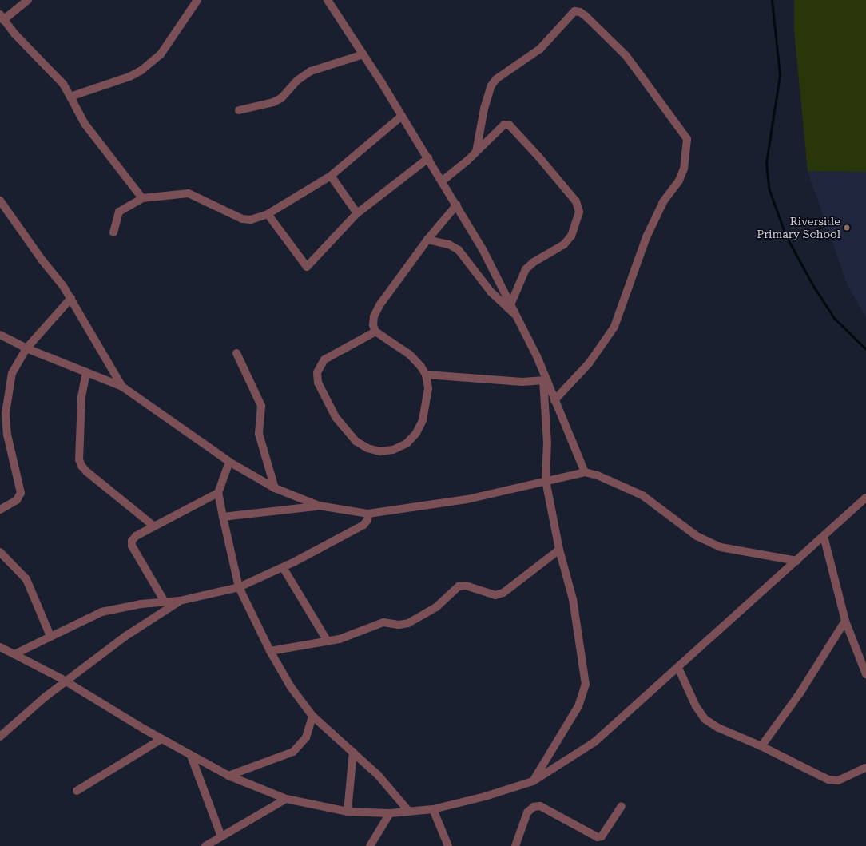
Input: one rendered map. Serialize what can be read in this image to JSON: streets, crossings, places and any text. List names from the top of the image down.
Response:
{
  "places": ["Riverside Primary School"]
}
